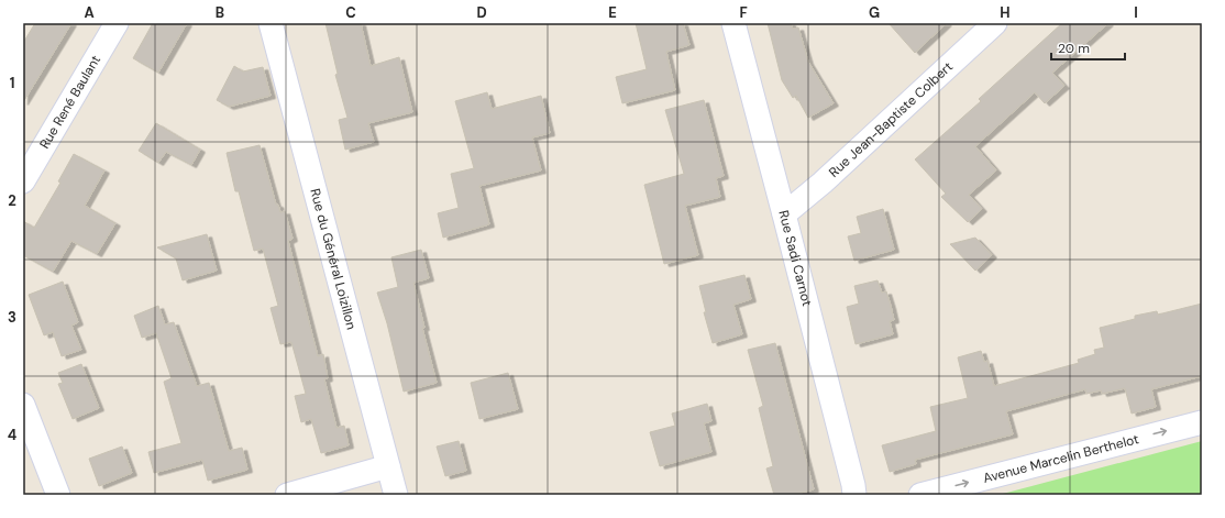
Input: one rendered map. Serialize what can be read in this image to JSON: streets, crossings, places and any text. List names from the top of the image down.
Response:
{
  "streets": {
    "street": [
      "Rue René Baulant",
      "Rue Jean-Baptiste Colbert",
      "Rue Sadi Carnot",
      "Rue du Général Loizillon",
      "Avenue Marcelin Berthelot"
    ]
  },
  "crossings": [
    ["Rue Jean-Baptiste Colbert", "Rue Sadi Carnot"]
  ],
  "one_way": ["Avenue Marcelin Berthelot"],
  "scale_bar": "20 m",
  "grid": {
    "columns": [
      "A",
      "B",
      "C",
      "D",
      "E",
      "F",
      "G",
      "H",
      "I"
    ],
    "rows": [
      "1",
      "2",
      "3",
      "4"
    ]
  }
}
